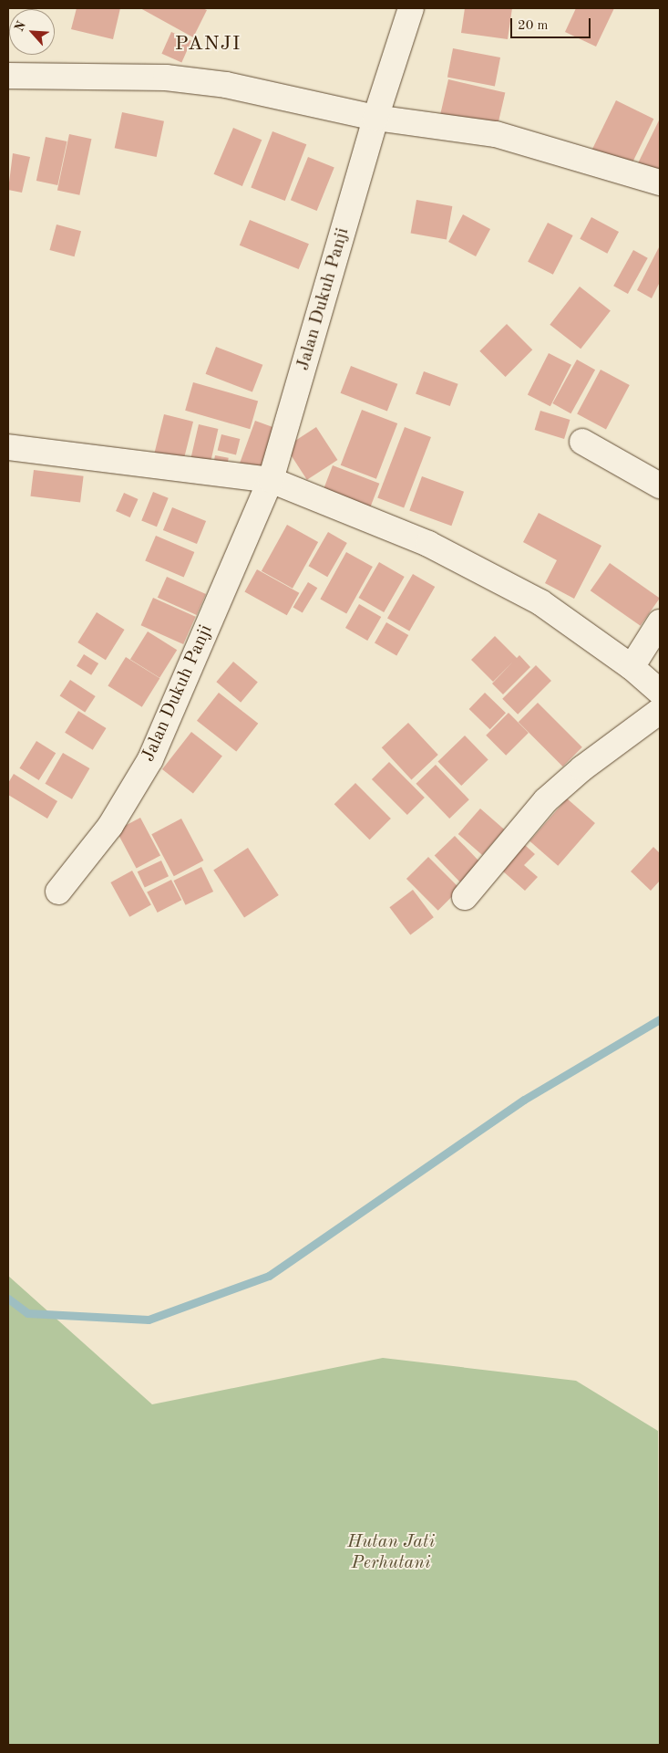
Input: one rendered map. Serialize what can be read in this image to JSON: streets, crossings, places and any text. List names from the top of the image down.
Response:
{
  "streets": {
    "street": ["Jalan Dukuh Panji"]
  },
  "districts": ["PANJI"],
  "parks": ["Hutan Jati Perhutani"],
  "scale_bar": "20 m",
  "north": "top left"
}
